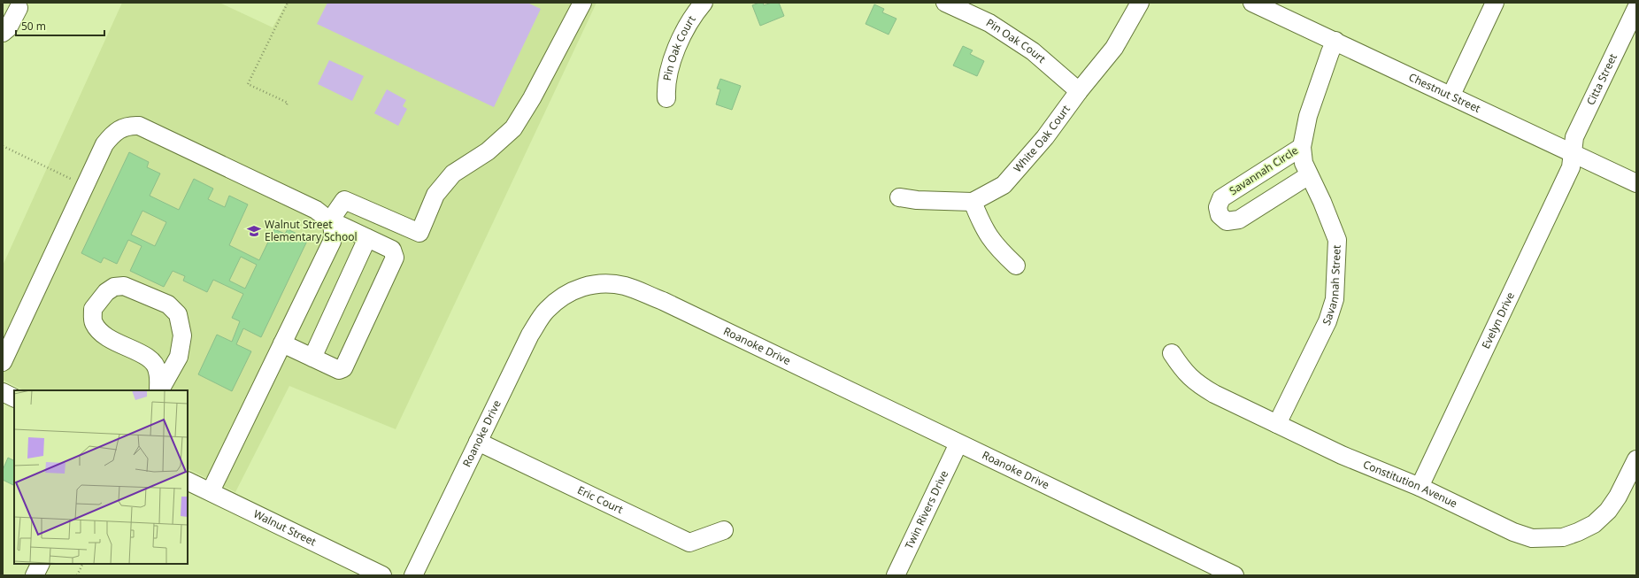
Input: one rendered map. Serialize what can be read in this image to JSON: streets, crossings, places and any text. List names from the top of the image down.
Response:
{
  "streets": {
    "street": [
      "Pin Oak Court",
      "Citta Street",
      "Chestnut Street",
      "White Oak Court",
      "Savannah Circle",
      "Savannah Street",
      "Evelyn Drive",
      "Roanoke Drive",
      "Constitution Avenue",
      "Eric Court",
      "Twin Rivers Drive",
      "Walnut Street"
    ]
  },
  "crossings": [
    ["Pin Oak Court", "White Oak Court"],
    ["Citta Street", "Chestnut Street"],
    ["Citta Street", "Evelyn Drive"],
    ["Chestnut Street", "Savannah Street"],
    ["Chestnut Street", "Evelyn Drive"],
    ["Savannah Circle", "Savannah Street"],
    ["Savannah Street", "Constitution Avenue"],
    ["Evelyn Drive", "Constitution Avenue"],
    ["Roanoke Drive", "Eric Court"],
    ["Roanoke Drive", "Twin Rivers Drive"]
  ],
  "places": {
    "school or university": ["Walnut Street Elementary School"]
  },
  "scale_bar": "50 m"
}
